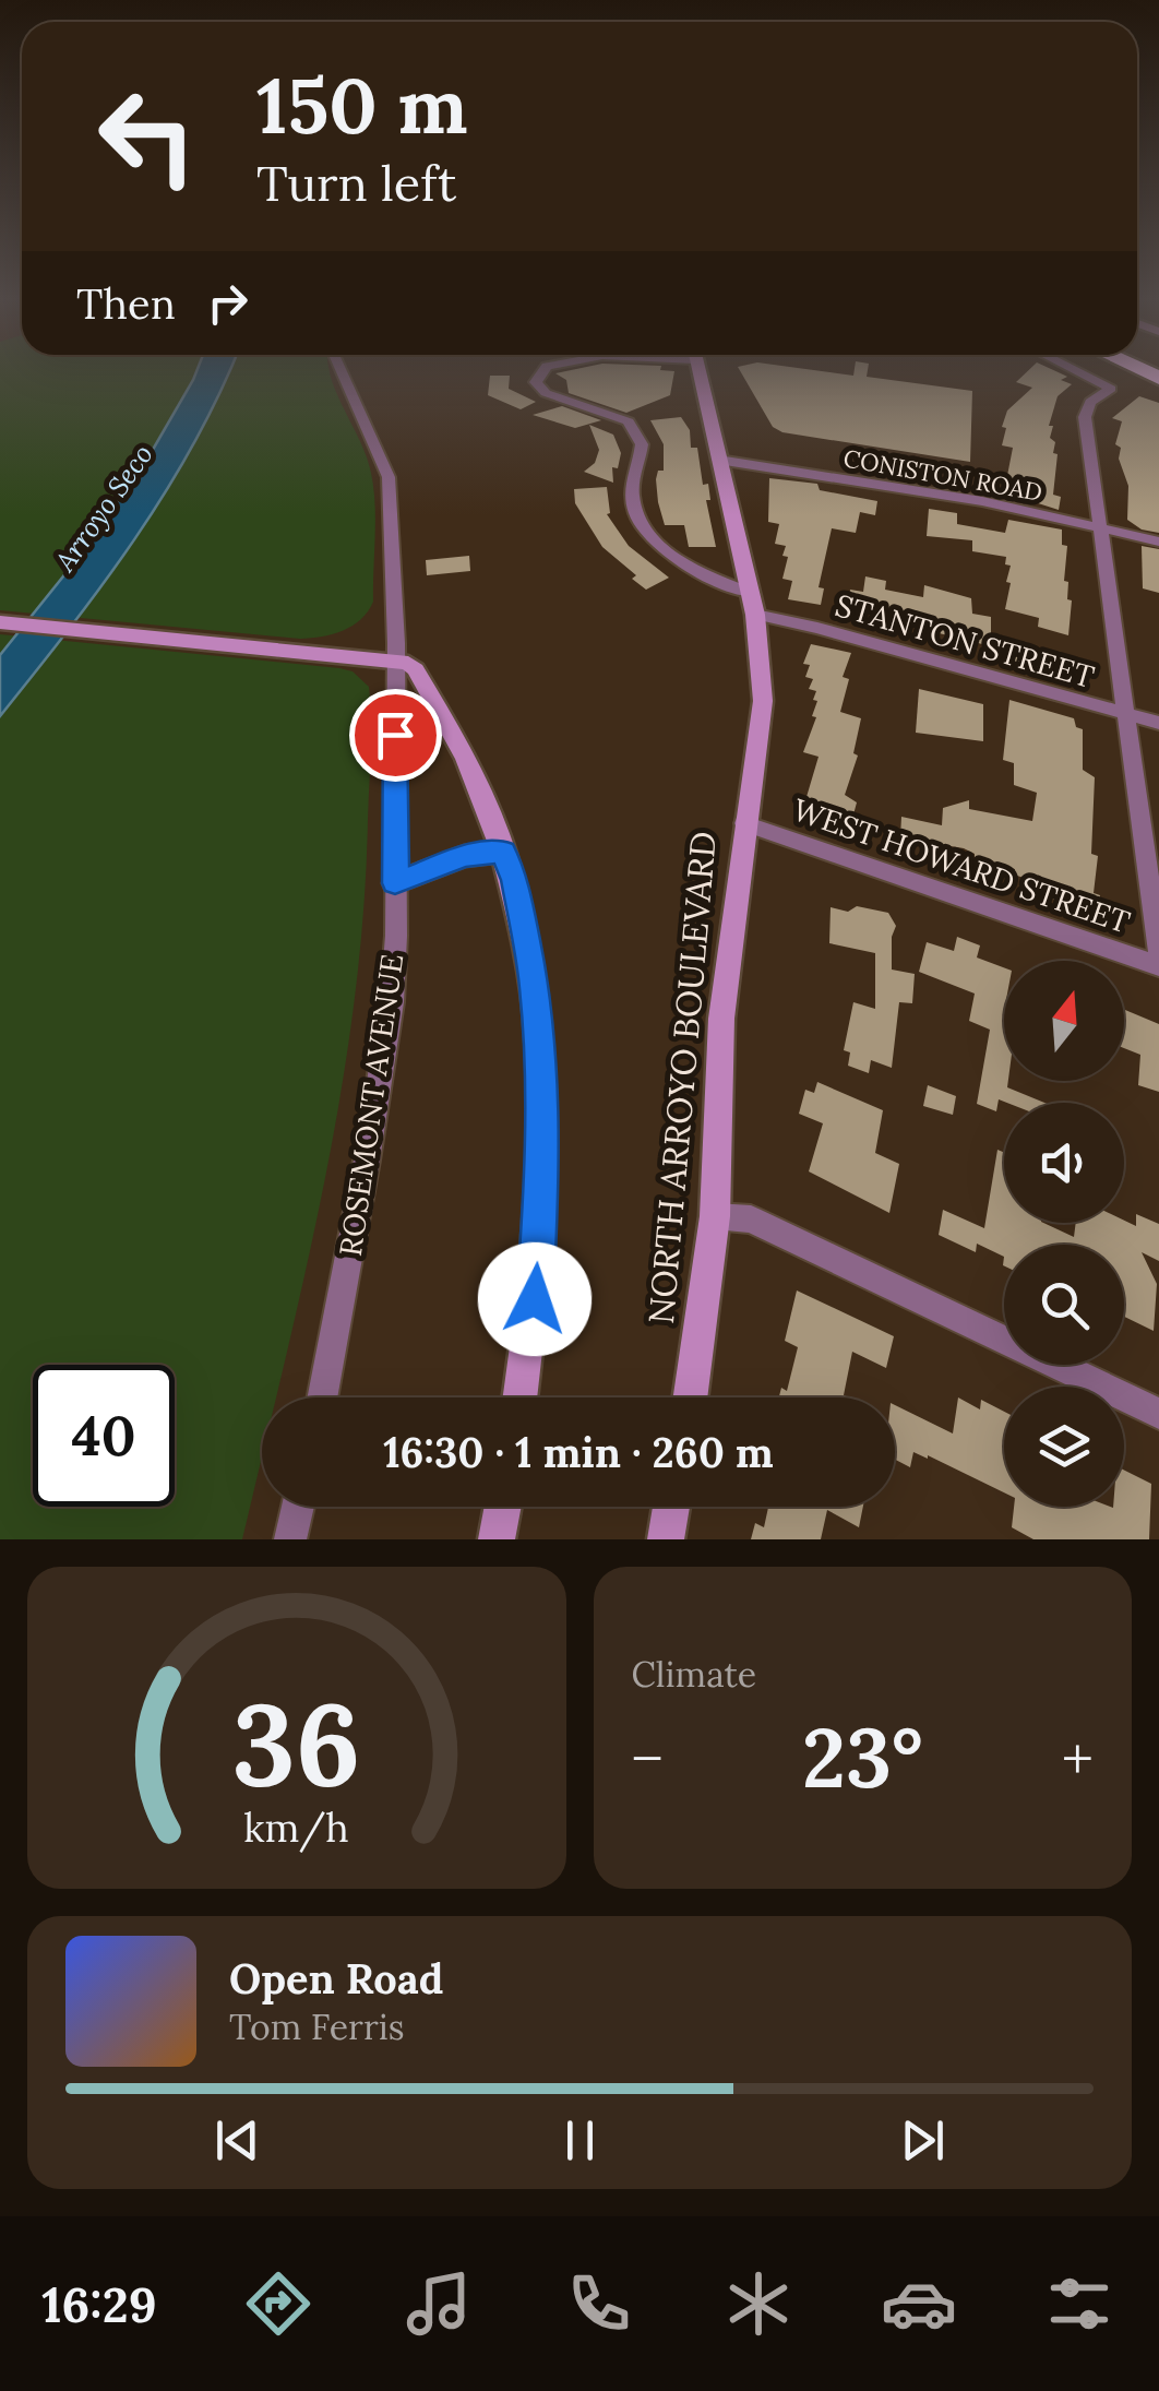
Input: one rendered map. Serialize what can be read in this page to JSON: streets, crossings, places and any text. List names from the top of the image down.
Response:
{
  "streets": {
    "street": [
      "CONISTON ROAD",
      "STANTON STREET",
      "WEST HOWARD STREET",
      "NORTH ARROYO BOULEVARD",
      "ROSEMONT AVENUE"
    ]
  },
  "crossings": [
    ["CONISTON ROAD", "NORTH ARROYO BOULEVARD"],
    ["STANTON STREET", "NORTH ARROYO BOULEVARD"],
    ["WEST HOWARD STREET", "NORTH ARROYO BOULEVARD"]
  ],
  "water": ["Arroyo Seco"],
  "north": "top",
  "page": {
    "turn": ["150 m", "Turn left"],
    "then": "Then",
    "limit": "40",
    "trip": "16:30 · 1 min · 260 m",
    "tile": "Climate",
    "heat": ["−", "23°", "+"],
    "song": ["Open Road", "Tom Ferris"],
    "tabs": "16:29",
    "gauge": ["36", "km/h"]
  }
}
